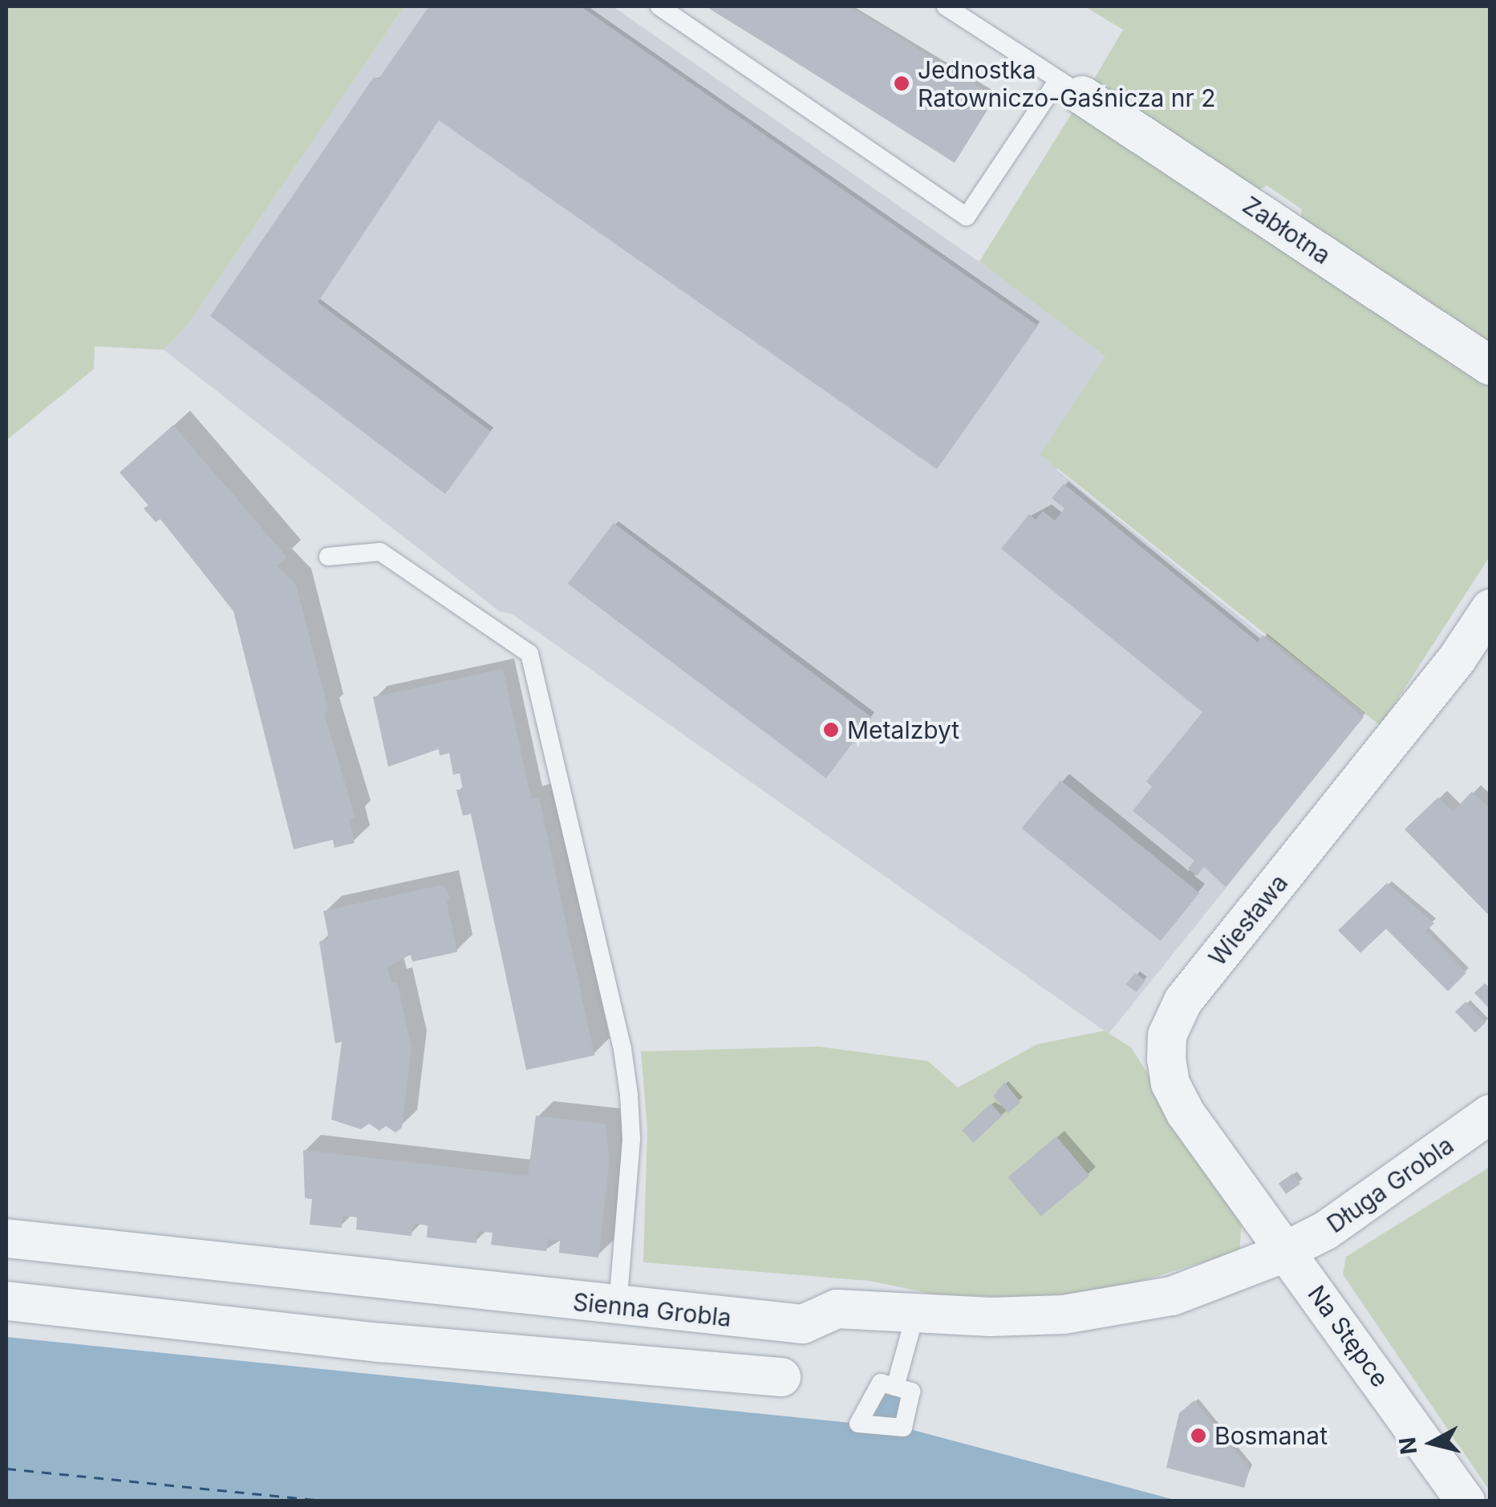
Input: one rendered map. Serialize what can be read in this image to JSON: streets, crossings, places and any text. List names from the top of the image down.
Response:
{
  "streets": {
    "street": [
      "Zabłotna",
      "Wiesława",
      "Długa Grobla",
      "Sienna Grobla",
      "Na Stępce"
    ]
  },
  "crossings": [
    ["Wiesława", "Długa Grobla"],
    ["Wiesława", "Sienna Grobla"],
    ["Wiesława", "Na Stępce"],
    ["Długa Grobla", "Sienna Grobla"],
    ["Długa Grobla", "Na Stępce"],
    ["Sienna Grobla", "Na Stępce"]
  ],
  "places": ["Jednostka Ratowniczo-Gaśnicza nr 2", "Metalzbyt", "Bosmanat"],
  "north": "left"
}
